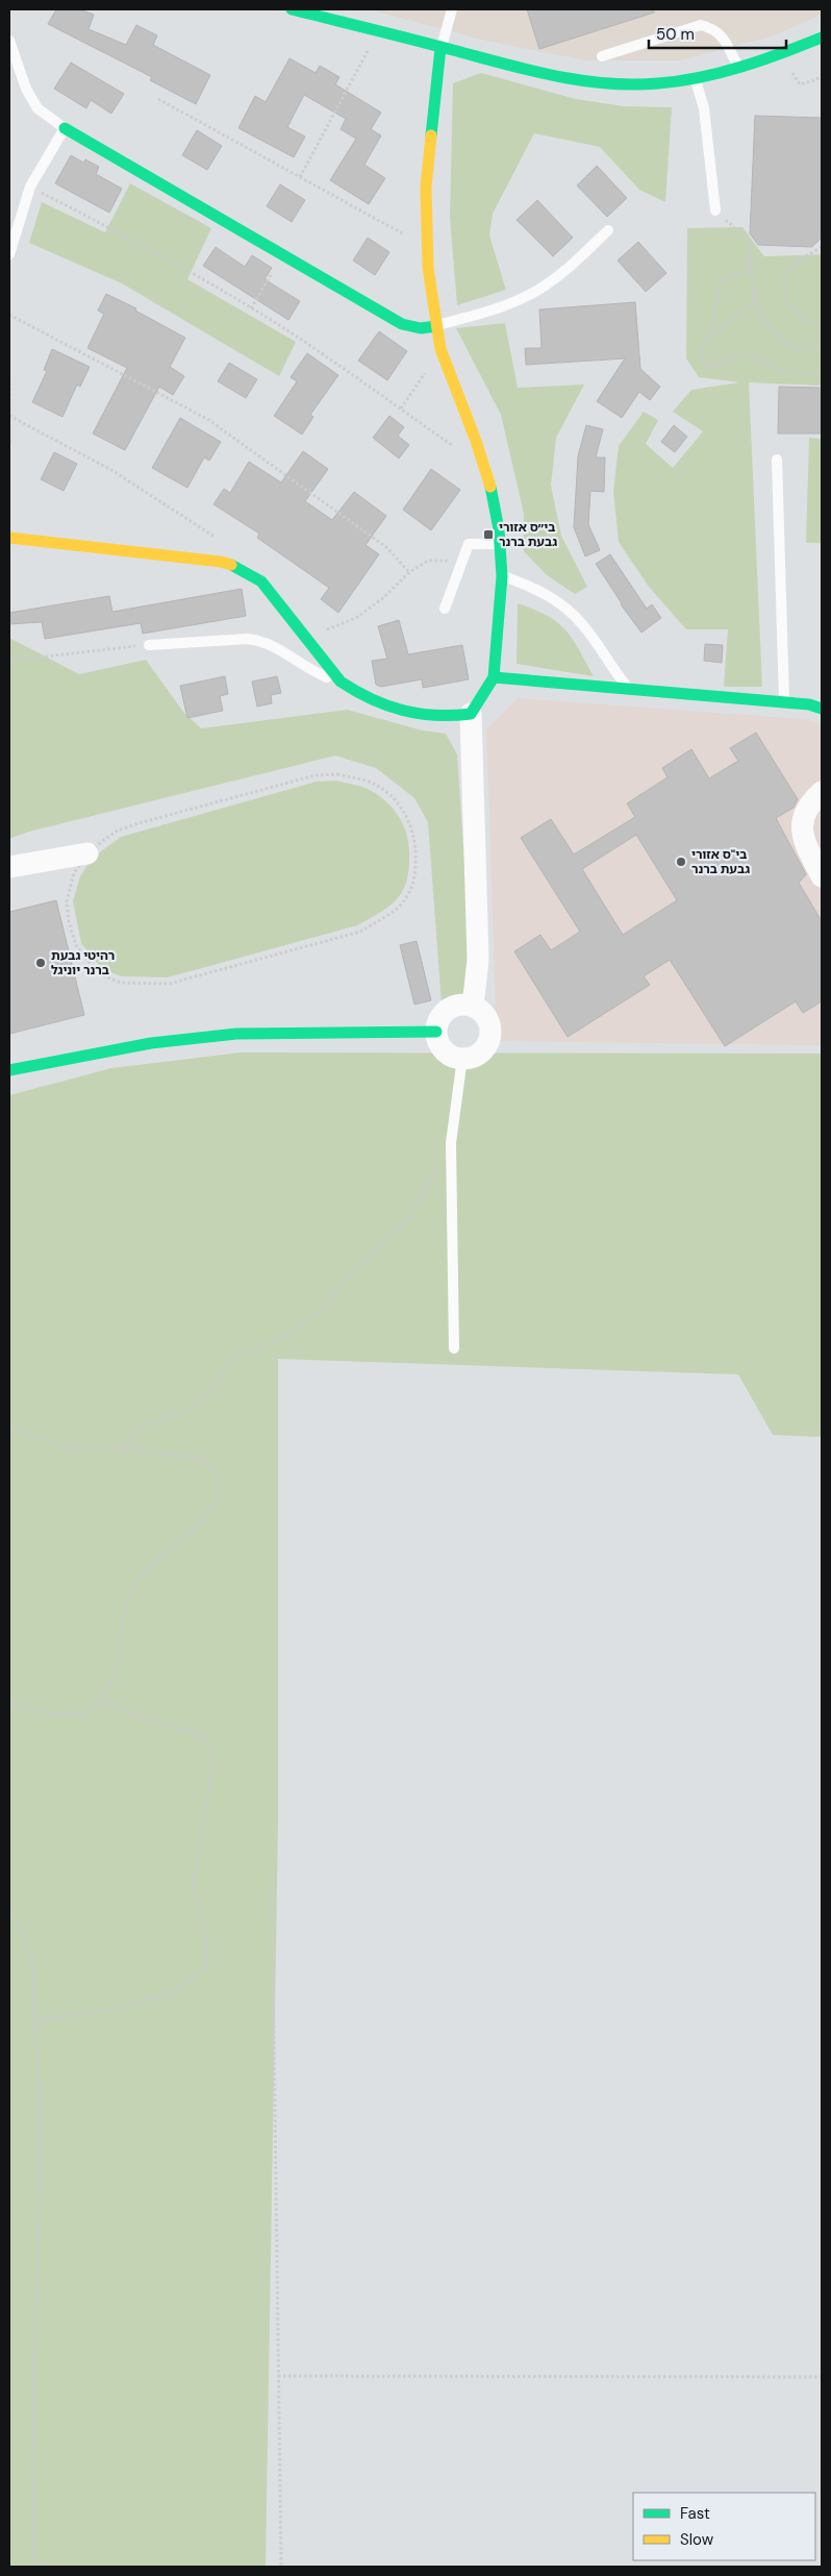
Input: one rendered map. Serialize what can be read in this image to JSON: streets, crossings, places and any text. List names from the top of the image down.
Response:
{
  "places": {
    "transit": ["בי״ס אזורי גבעת ברנר"],
    "other": ["בי\"ס אזורי גבעת ברנר", "רהיטי גבעת ברנר יוניגל"]
  },
  "legend": ["Fast", "Slow"],
  "scale_bar": "50 m"
}
